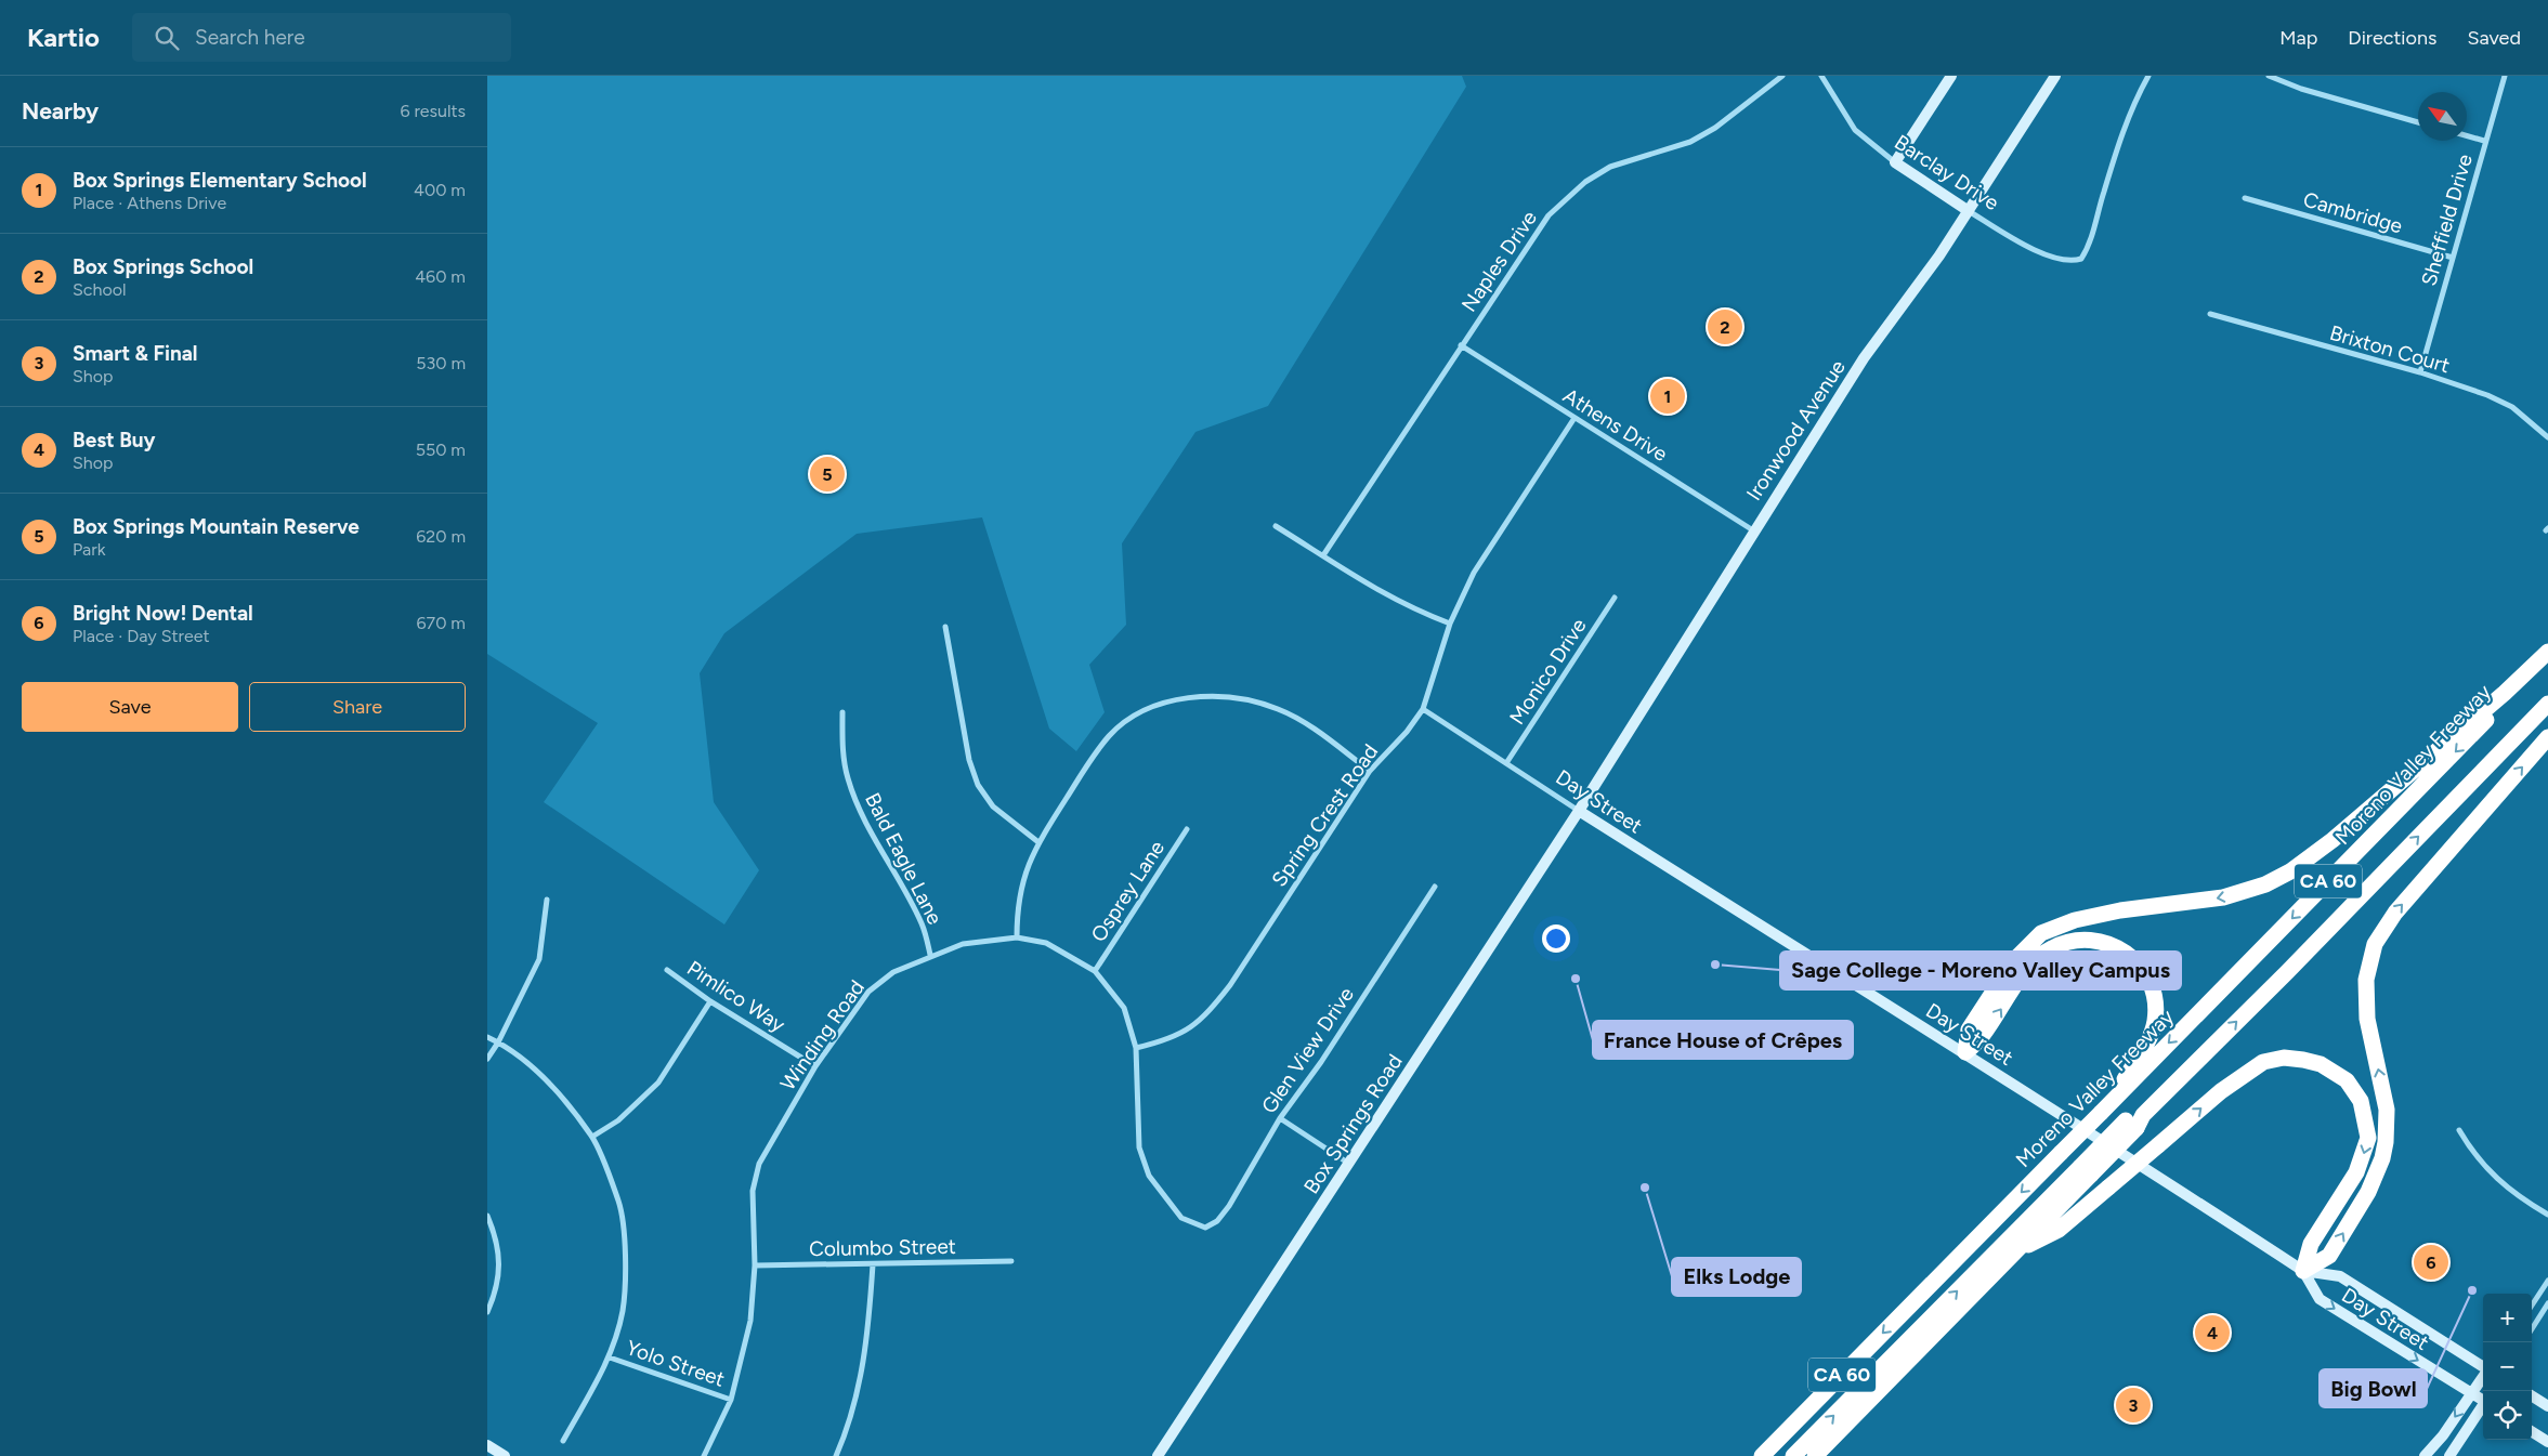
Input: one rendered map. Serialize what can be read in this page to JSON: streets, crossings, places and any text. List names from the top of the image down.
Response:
{
  "streets": {
    "highway": ["Moreno Valley Freeway", "CA 60"],
    "main road": [
      "Barclay Drive",
      "Ironwood Avenue",
      "Day Street",
      "Box Springs Road"
    ],
    "street": [
      "Cambridge",
      "Sheffield Drive",
      "Naples Drive",
      "Brixton Court",
      "Athens Drive",
      "Monico Drive",
      "Spring Crest Road",
      "Bald Eagle Lane",
      "Osprey Lane",
      "Pimlico Way",
      "Winding Road",
      "Glen View Drive",
      "Columbo Street",
      "Yolo Street"
    ]
  },
  "crossings": [
    ["Barclay Drive", "Ironwood Avenue"],
    ["Cambridge", "Sheffield Drive"],
    ["Sheffield Drive", "Brixton Court"],
    ["Naples Drive", "Athens Drive"],
    ["Athens Drive", "Ironwood Avenue"],
    ["Athens Drive", "Spring Crest Road"],
    ["Ironwood Avenue", "Day Street"],
    ["Ironwood Avenue", "Box Springs Road"],
    ["Monico Drive", "Day Street"],
    ["Day Street", "Spring Crest Road"],
    ["Day Street", "Box Springs Road"],
    ["Spring Crest Road", "Winding Road"],
    ["Bald Eagle Lane", "Winding Road"],
    ["Osprey Lane", "Winding Road"],
    ["Pimlico Way", "Winding Road"],
    ["Winding Road", "Glen View Drive"],
    ["Winding Road", "Columbo Street"],
    ["Winding Road", "Yolo Street"]
  ],
  "places": [
    "Sage College - Moreno Valley Campus",
    "France House of Crêpes",
    "Elks Lodge",
    "Big Bowl"
  ],
  "north": "top left",
  "page": {
    "header": "Kartio",
    "search": "Search here",
    "nav": ["Map", "Directions", "Saved"],
    "heading": ["Nearby", "6 results"],
    "list": [
      {
        "mark": "1",
        "name": "Box Springs Elementary School",
        "note": "Place · Athens Drive",
        "value": "400 m"
      },
      {
        "mark": "2",
        "name": "Box Springs School",
        "note": "School",
        "value": "460 m"
      },
      {
        "mark": "3",
        "name": "Smart & Final",
        "note": "Shop",
        "value": "530 m"
      },
      {
        "mark": "4",
        "name": "Best Buy",
        "note": "Shop",
        "value": "550 m"
      },
      {
        "mark": "5",
        "name": "Box Springs Mountain Reserve",
        "note": "Park",
        "value": "620 m"
      },
      {
        "mark": "6",
        "name": "Bright Now! Dental",
        "note": "Place · Day Street",
        "value": "670 m"
      }
    ],
    "pins": [
      "2",
      "1",
      "5",
      "6",
      "4",
      "3"
    ],
    "buttons": ["Save", "Share"],
    "map_buttons": ["+", "−"]
  }
}
